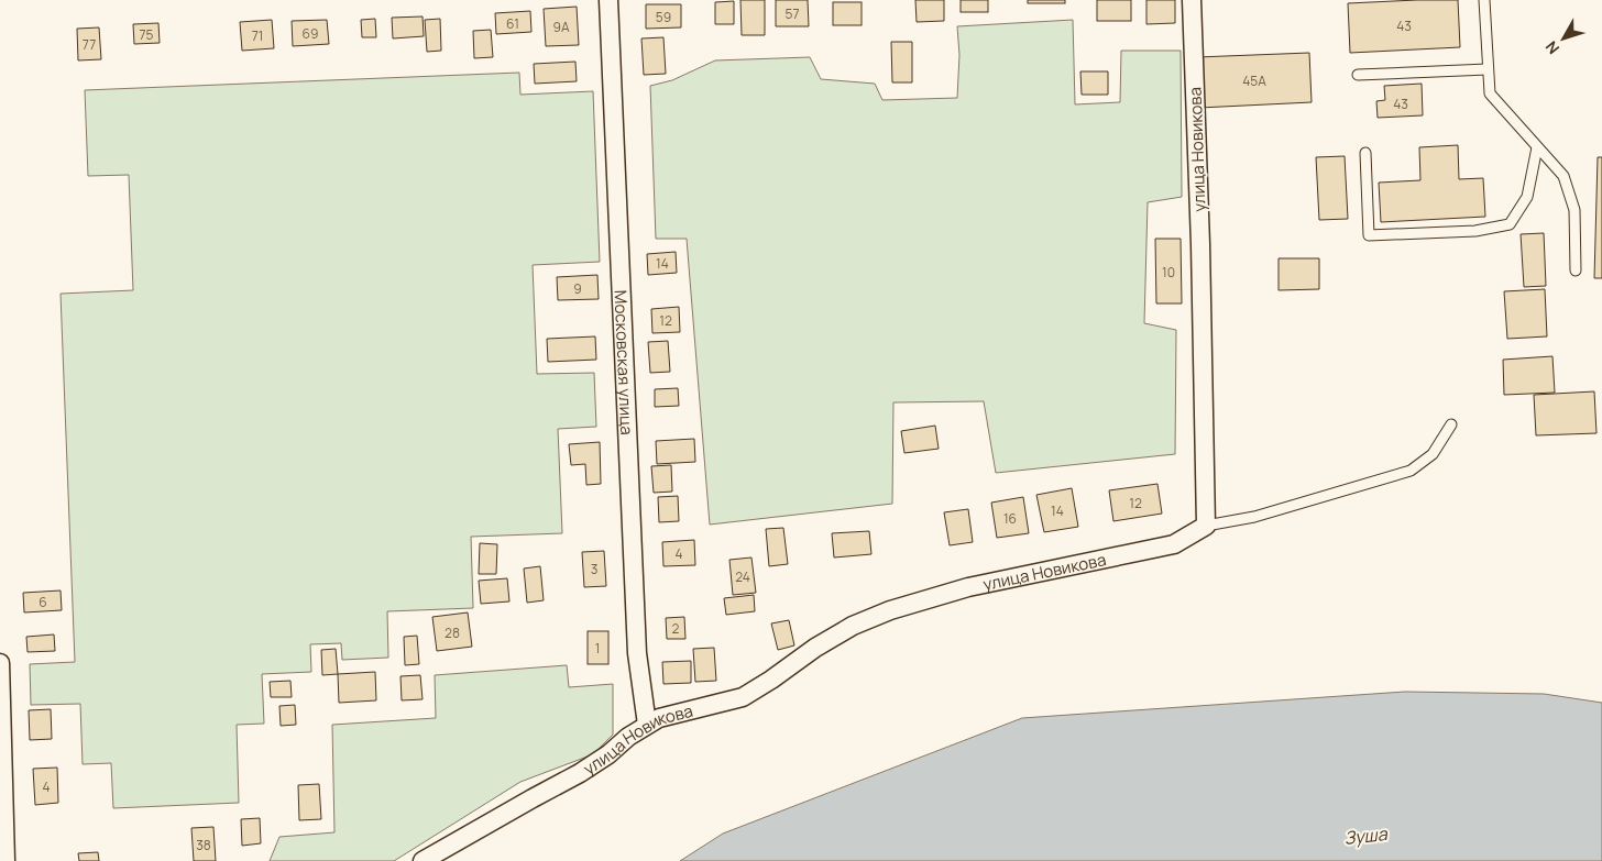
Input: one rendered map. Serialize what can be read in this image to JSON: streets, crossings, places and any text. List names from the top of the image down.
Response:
{
  "streets": {
    "street": ["улица Новикова", "Московская улица"]
  },
  "crossings": [
    ["улица Новикова", "Московская улица"]
  ],
  "water": ["Зуша"],
  "house_numbers": [
    "57",
    "59",
    "61",
    "43",
    "9А",
    "69",
    "75",
    "71",
    "77",
    "45А",
    "43",
    "14",
    "10",
    "9",
    "12",
    "12",
    "14",
    "16",
    "4",
    "3",
    "24",
    "6",
    "2",
    "28",
    "1",
    "4",
    "38"
  ],
  "north": "bottom left"
}
